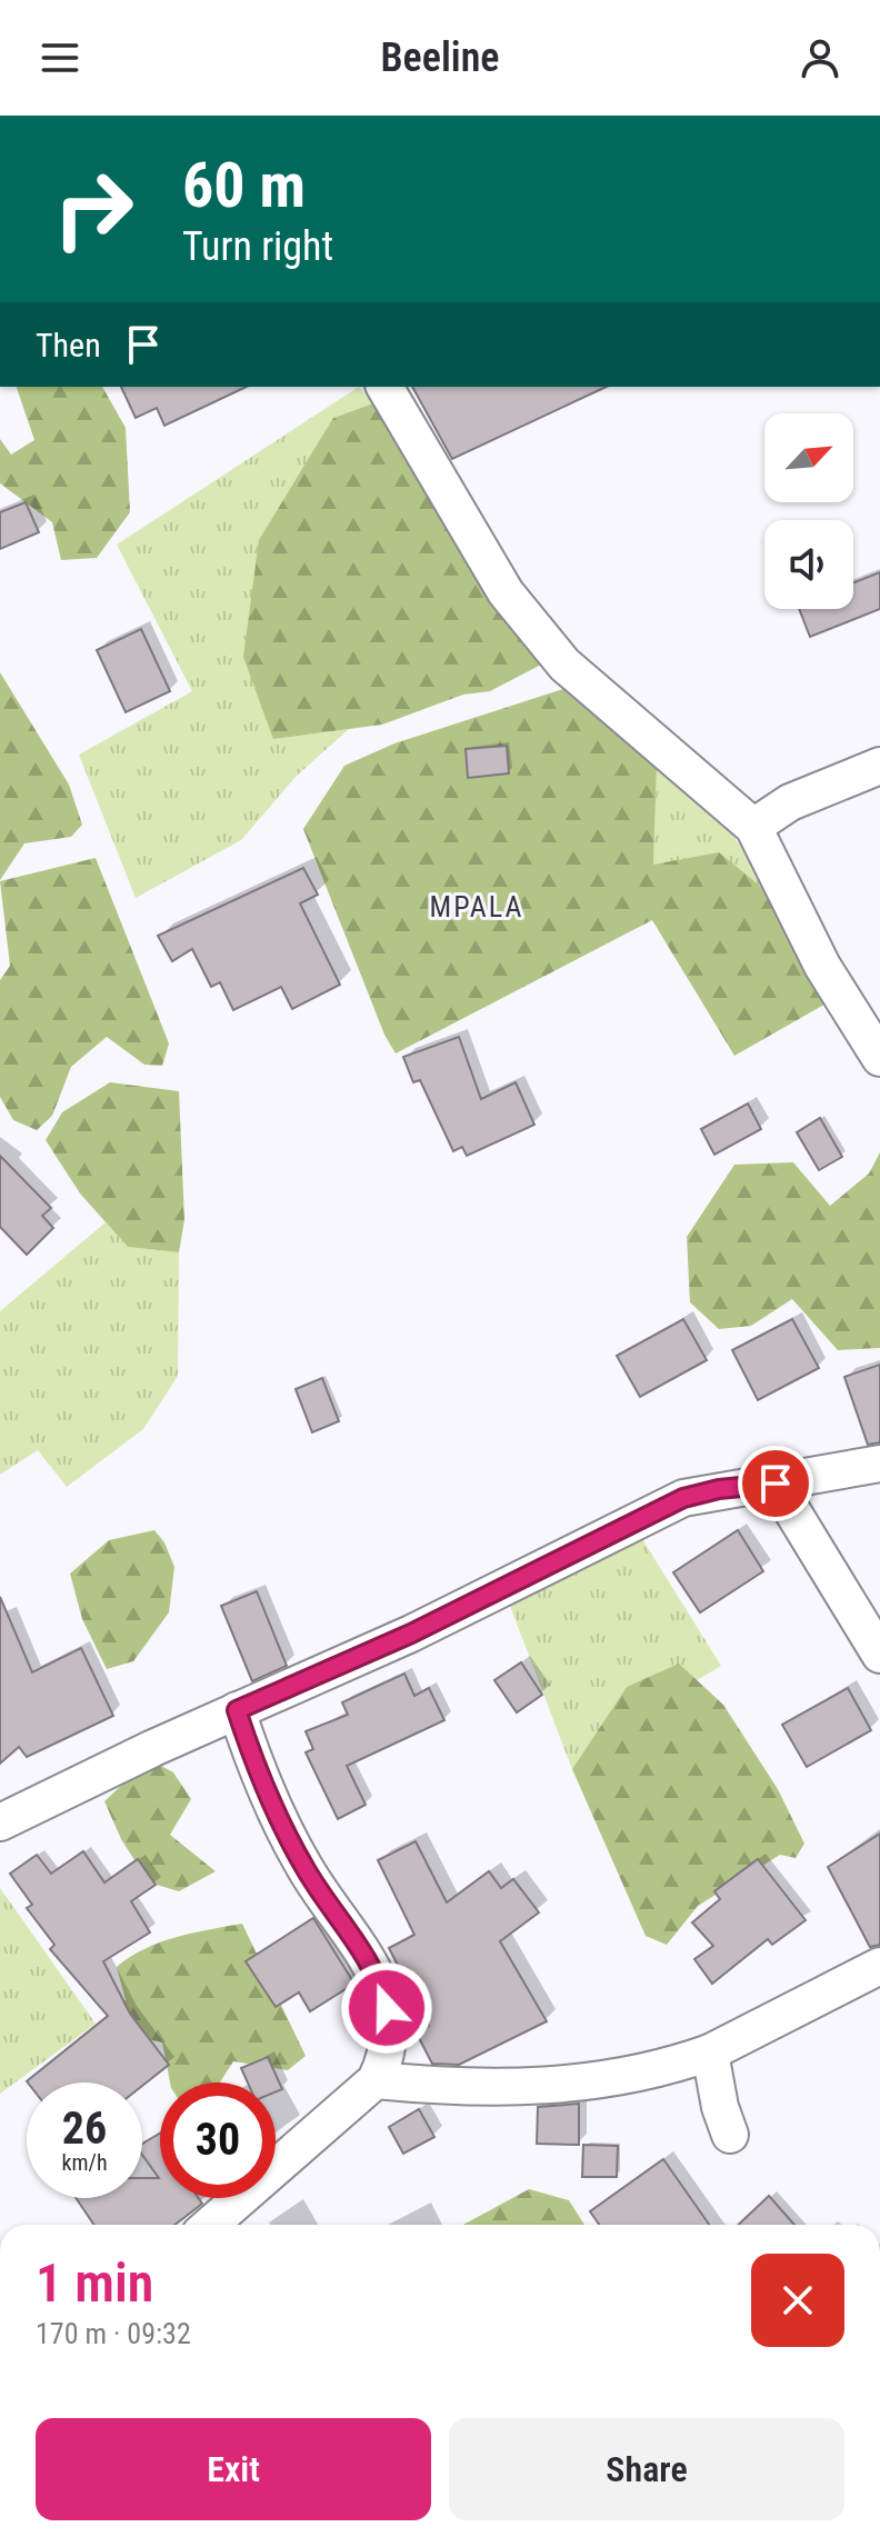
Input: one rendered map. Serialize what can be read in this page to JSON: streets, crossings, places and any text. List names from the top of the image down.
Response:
{
  "districts": ["MPALA"],
  "north": "top right",
  "page": {
    "header": "Beeline",
    "turn": ["60 m", "Turn right"],
    "then": "Then",
    "speed": "26 km/h",
    "limit": "30",
    "heading": ["1 min", "170 m · 09:32"],
    "buttons": ["Exit", "Share"]
  }
}
